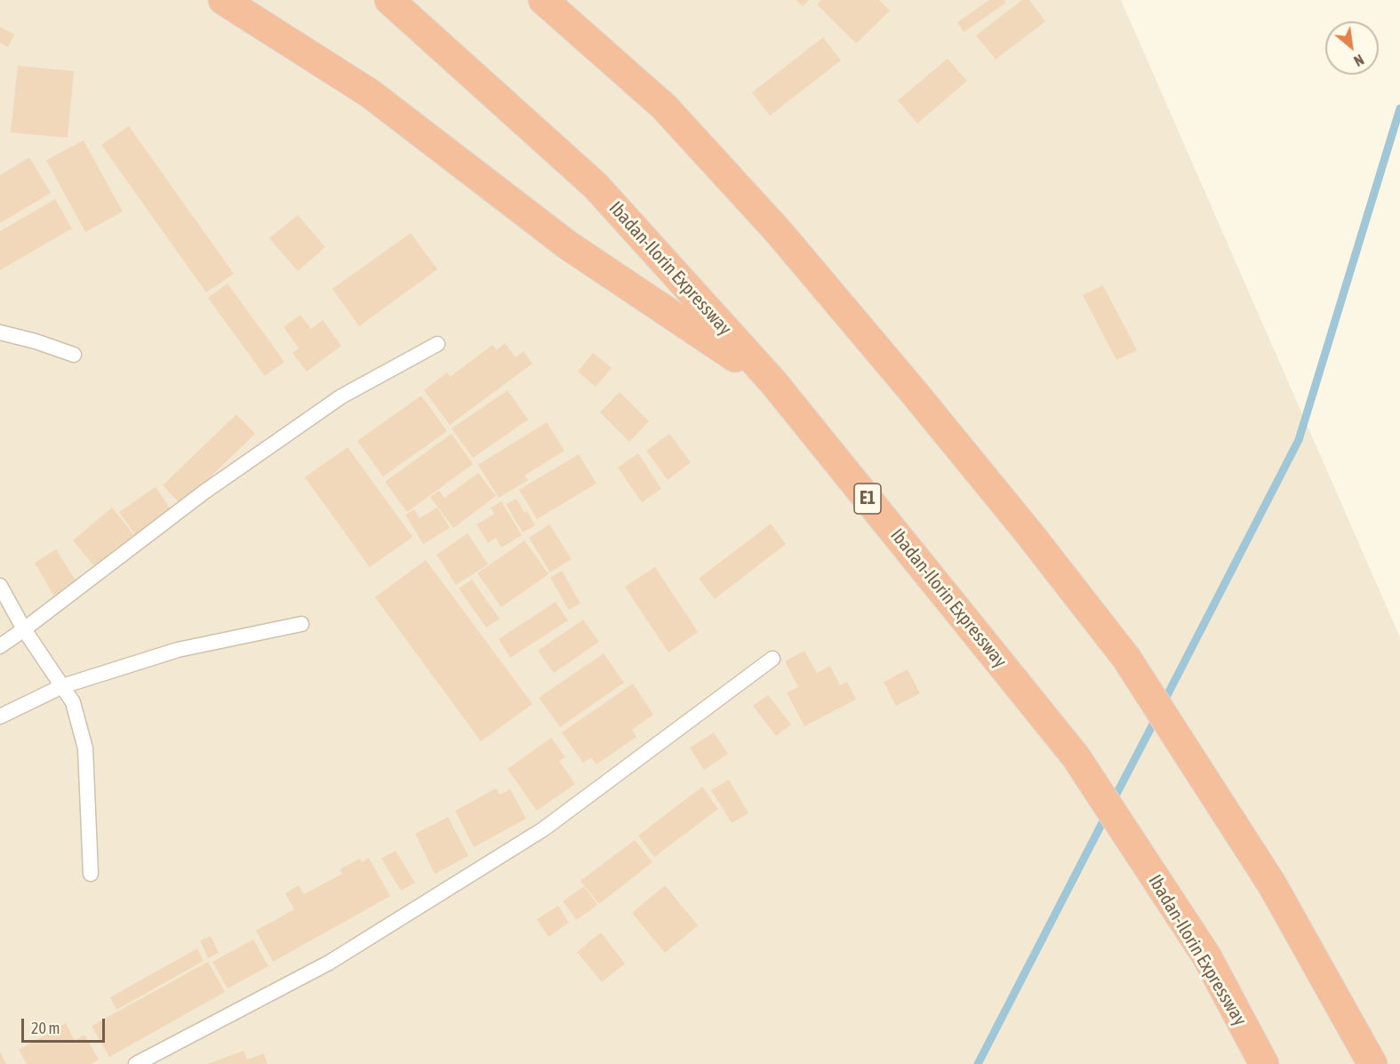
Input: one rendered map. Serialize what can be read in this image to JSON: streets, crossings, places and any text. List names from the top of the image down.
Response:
{
  "streets": {
    "highway": ["Ibadan-Ilorin Expressway", "E1"]
  },
  "scale_bar": "20 m",
  "north": "bottom right"
}
